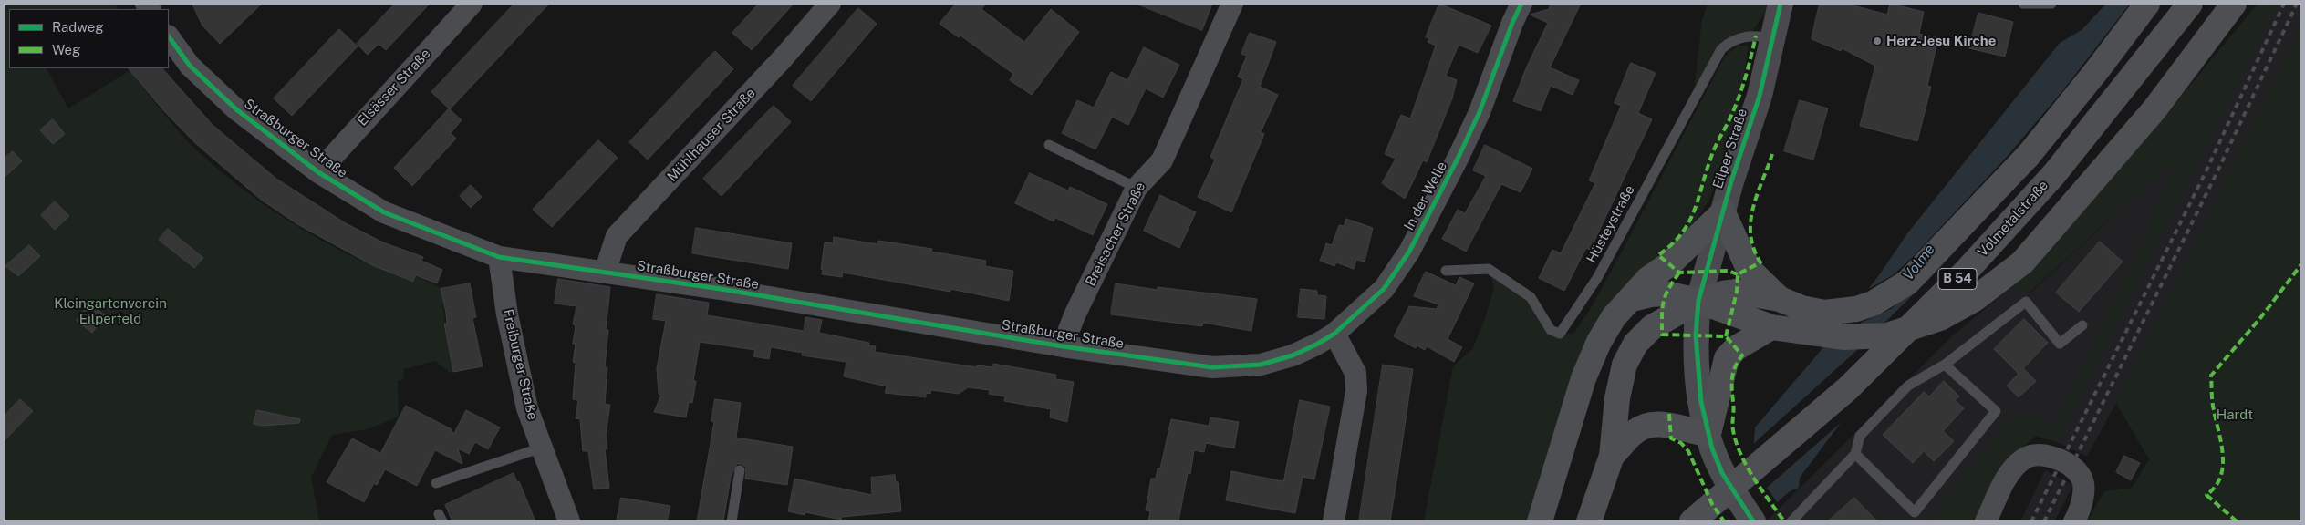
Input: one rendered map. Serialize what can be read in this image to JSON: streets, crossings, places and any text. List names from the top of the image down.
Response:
{
  "streets": {
    "main road": ["Eilper Straße", "Volmetalstraße", "B 54"],
    "street": [
      "Elsässer Straße",
      "Mühlhauser Straße",
      "Straßburger Straße",
      "In der Welle",
      "Breisacher Straße",
      "Freiburger Straße"
    ],
    "lane": ["Hüsteystraße"]
  },
  "crossings": [
    ["Elsässer Straße", "Straßburger Straße"],
    ["Mühlhauser Straße", "Straßburger Straße"],
    ["Straßburger Straße", "In der Welle"],
    ["Straßburger Straße", "Breisacher Straße"],
    ["Straßburger Straße", "Freiburger Straße"],
    ["Eilper Straße", "Hüsteystraße"]
  ],
  "water": ["Volme"],
  "parks": ["Kleingartenverein Eilperfeld", "Hardt"],
  "places": ["Herz-Jesu Kirche"],
  "legend": ["Radweg", "Weg"]
}
